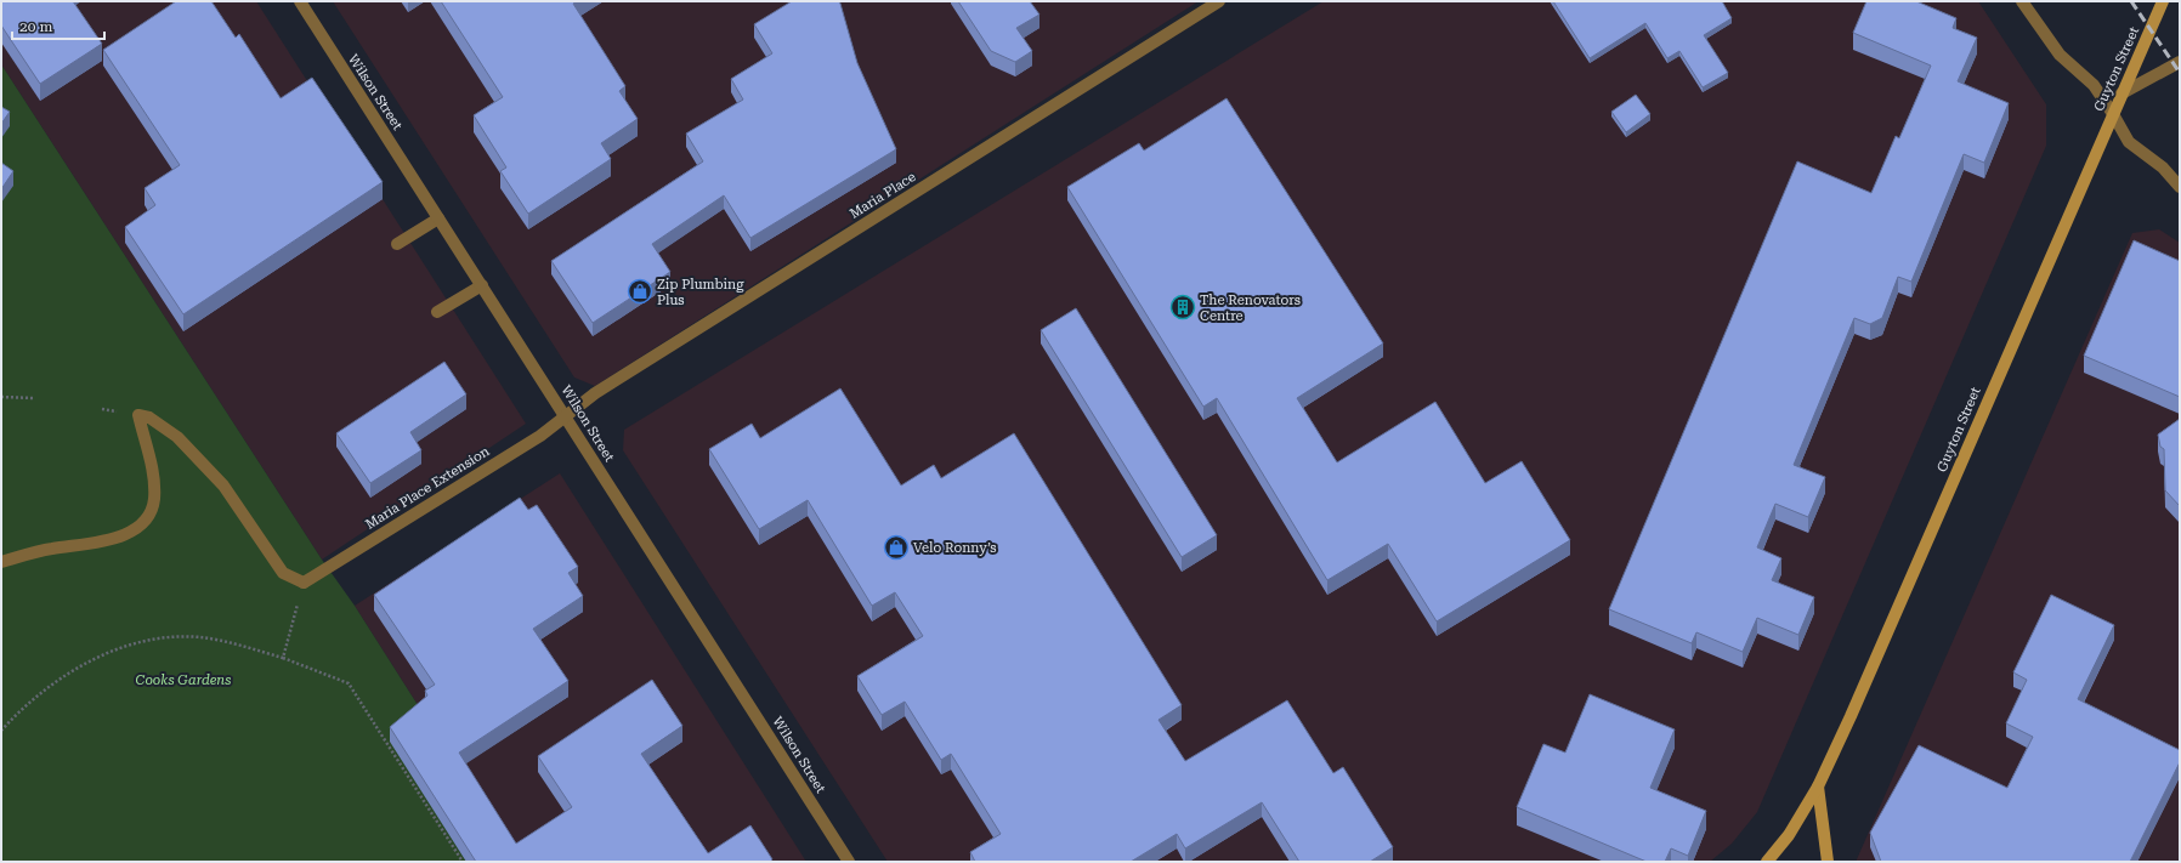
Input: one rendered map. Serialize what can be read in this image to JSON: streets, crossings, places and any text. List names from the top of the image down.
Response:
{
  "streets": {
    "main road": ["Guyton Street"],
    "street": ["Wilson Street", "Maria Place", "Maria Place Extension"]
  },
  "crossings": [
    ["Wilson Street", "Maria Place"],
    ["Wilson Street", "Maria Place Extension"],
    ["Maria Place", "Maria Place Extension"]
  ],
  "parks": ["Cooks Gardens"],
  "places": {
    "shop": ["Zip Plumbing Plus", "Velo Ronny’s"],
    "building": ["The Renovators Centre"]
  },
  "scale_bar": "20 m"
}
